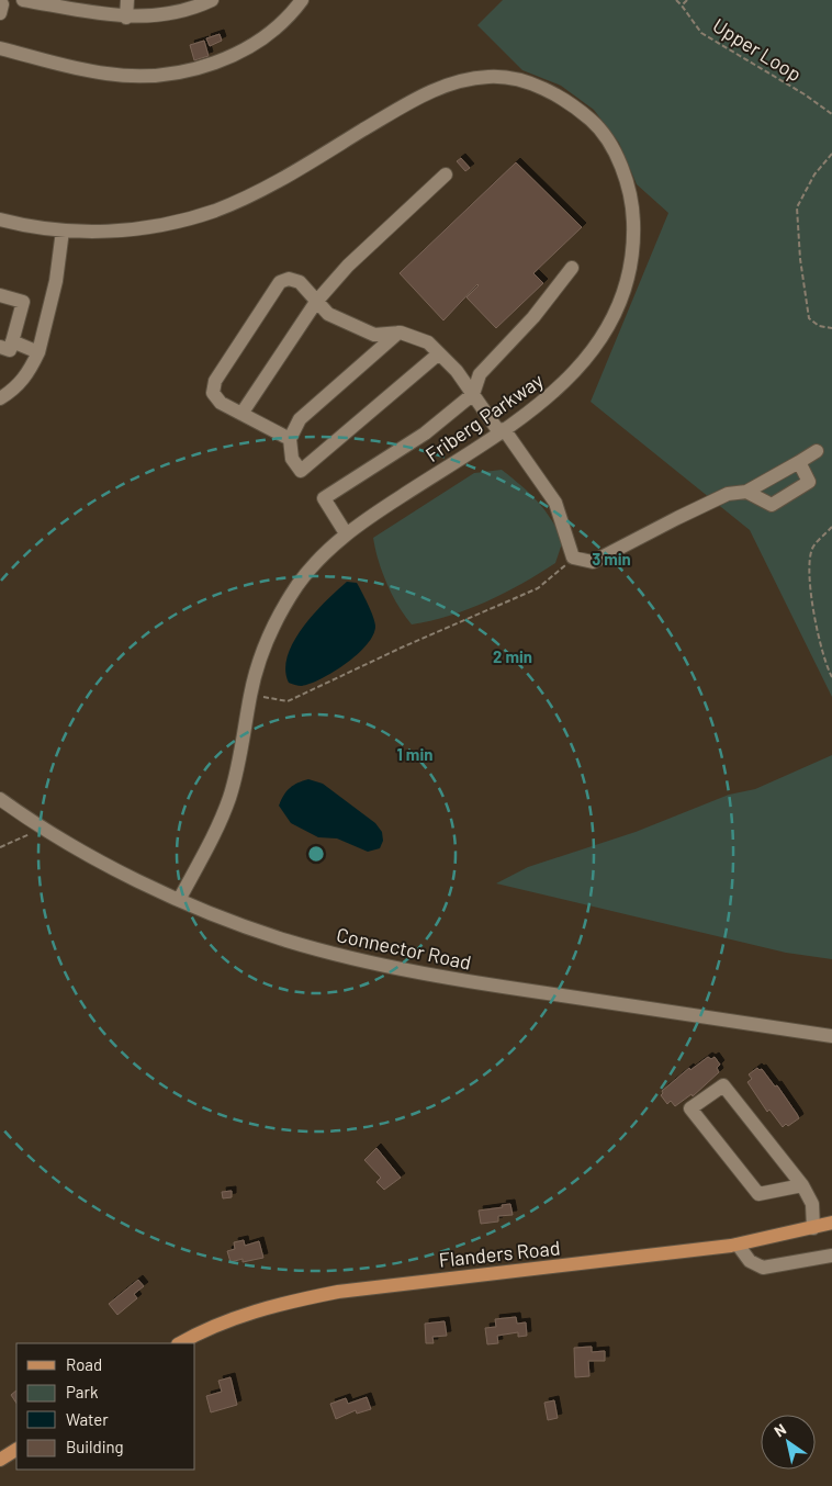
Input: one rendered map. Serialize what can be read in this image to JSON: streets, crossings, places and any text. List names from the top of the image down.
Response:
{
  "streets": {
    "main road": ["Flanders Road"],
    "street": ["Friberg Parkway", "Connector Road"],
    "path": ["Upper Loop"]
  },
  "crossings": [
    ["Friberg Parkway", "Connector Road"]
  ],
  "legend": [
    "Road",
    "Park",
    "Water",
    "Building"
  ],
  "north": "top left",
  "rings": ["3 min", "2 min", "1 min"]
}
